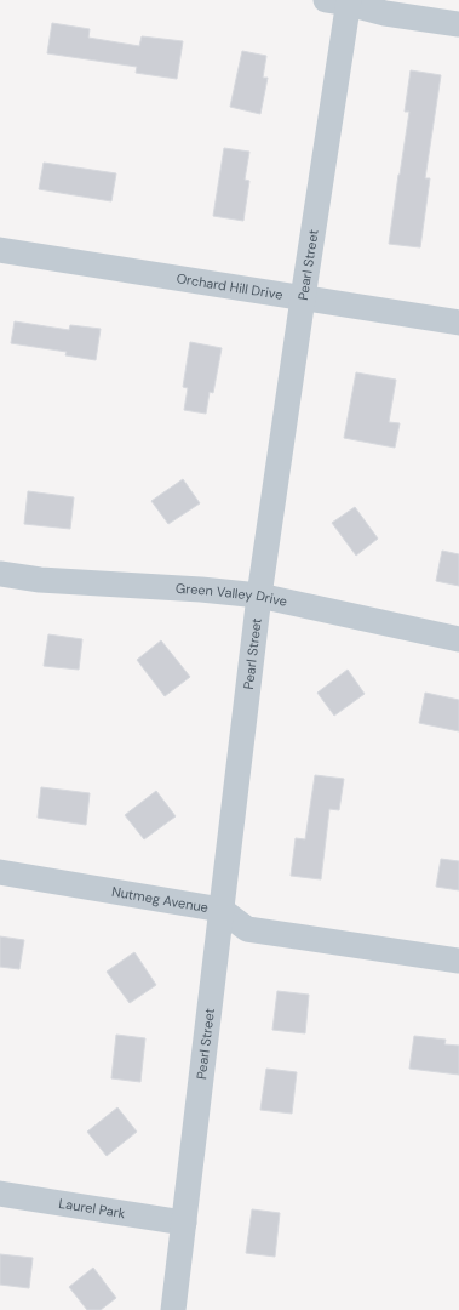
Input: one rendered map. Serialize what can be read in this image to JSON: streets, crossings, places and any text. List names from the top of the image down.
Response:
{
  "streets": {
    "street": [
      "Pearl Street",
      "Orchard Hill Drive",
      "Green Valley Drive",
      "Nutmeg Avenue",
      "Laurel Park"
    ]
  },
  "crossings": [
    ["Pearl Street", "Orchard Hill Drive"],
    ["Pearl Street", "Green Valley Drive"],
    ["Pearl Street", "Nutmeg Avenue"],
    ["Pearl Street", "Laurel Park"]
  ]
}
